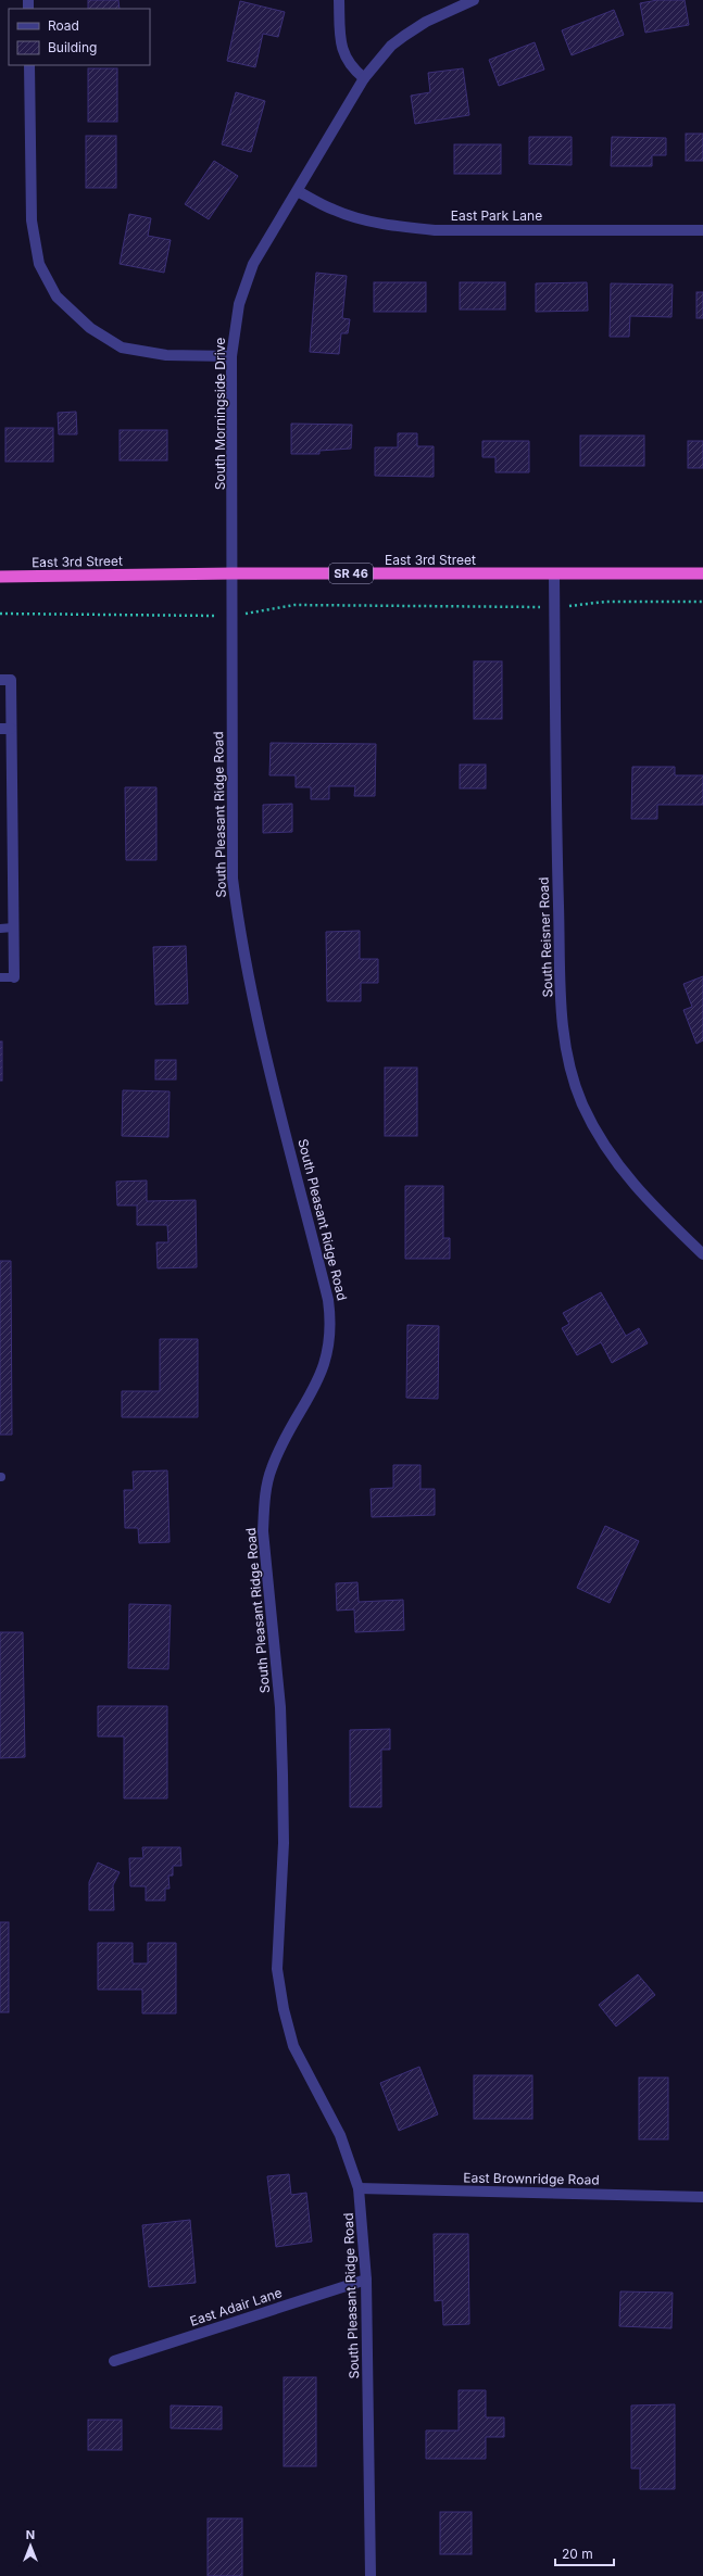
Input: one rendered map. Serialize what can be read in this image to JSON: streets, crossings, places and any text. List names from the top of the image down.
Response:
{
  "streets": {
    "highway": ["East 3rd Street", "SR 46"],
    "street": [
      "East Park Lane",
      "South Morningside Drive",
      "South Pleasant Ridge Road",
      "South Reisner Road",
      "East Brownridge Road",
      "East Adair Lane"
    ]
  },
  "crossings": [
    ["East Park Lane", "South Morningside Drive"],
    ["South Morningside Drive", "East 3rd Street"],
    ["South Morningside Drive", "South Pleasant Ridge Road"],
    ["East 3rd Street", "South Pleasant Ridge Road"],
    ["East 3rd Street", "South Reisner Road"],
    ["South Pleasant Ridge Road", "East Brownridge Road"],
    ["South Pleasant Ridge Road", "East Adair Lane"]
  ],
  "legend": ["Road", "Building"],
  "scale_bar": "20 m",
  "north": "top"
}
